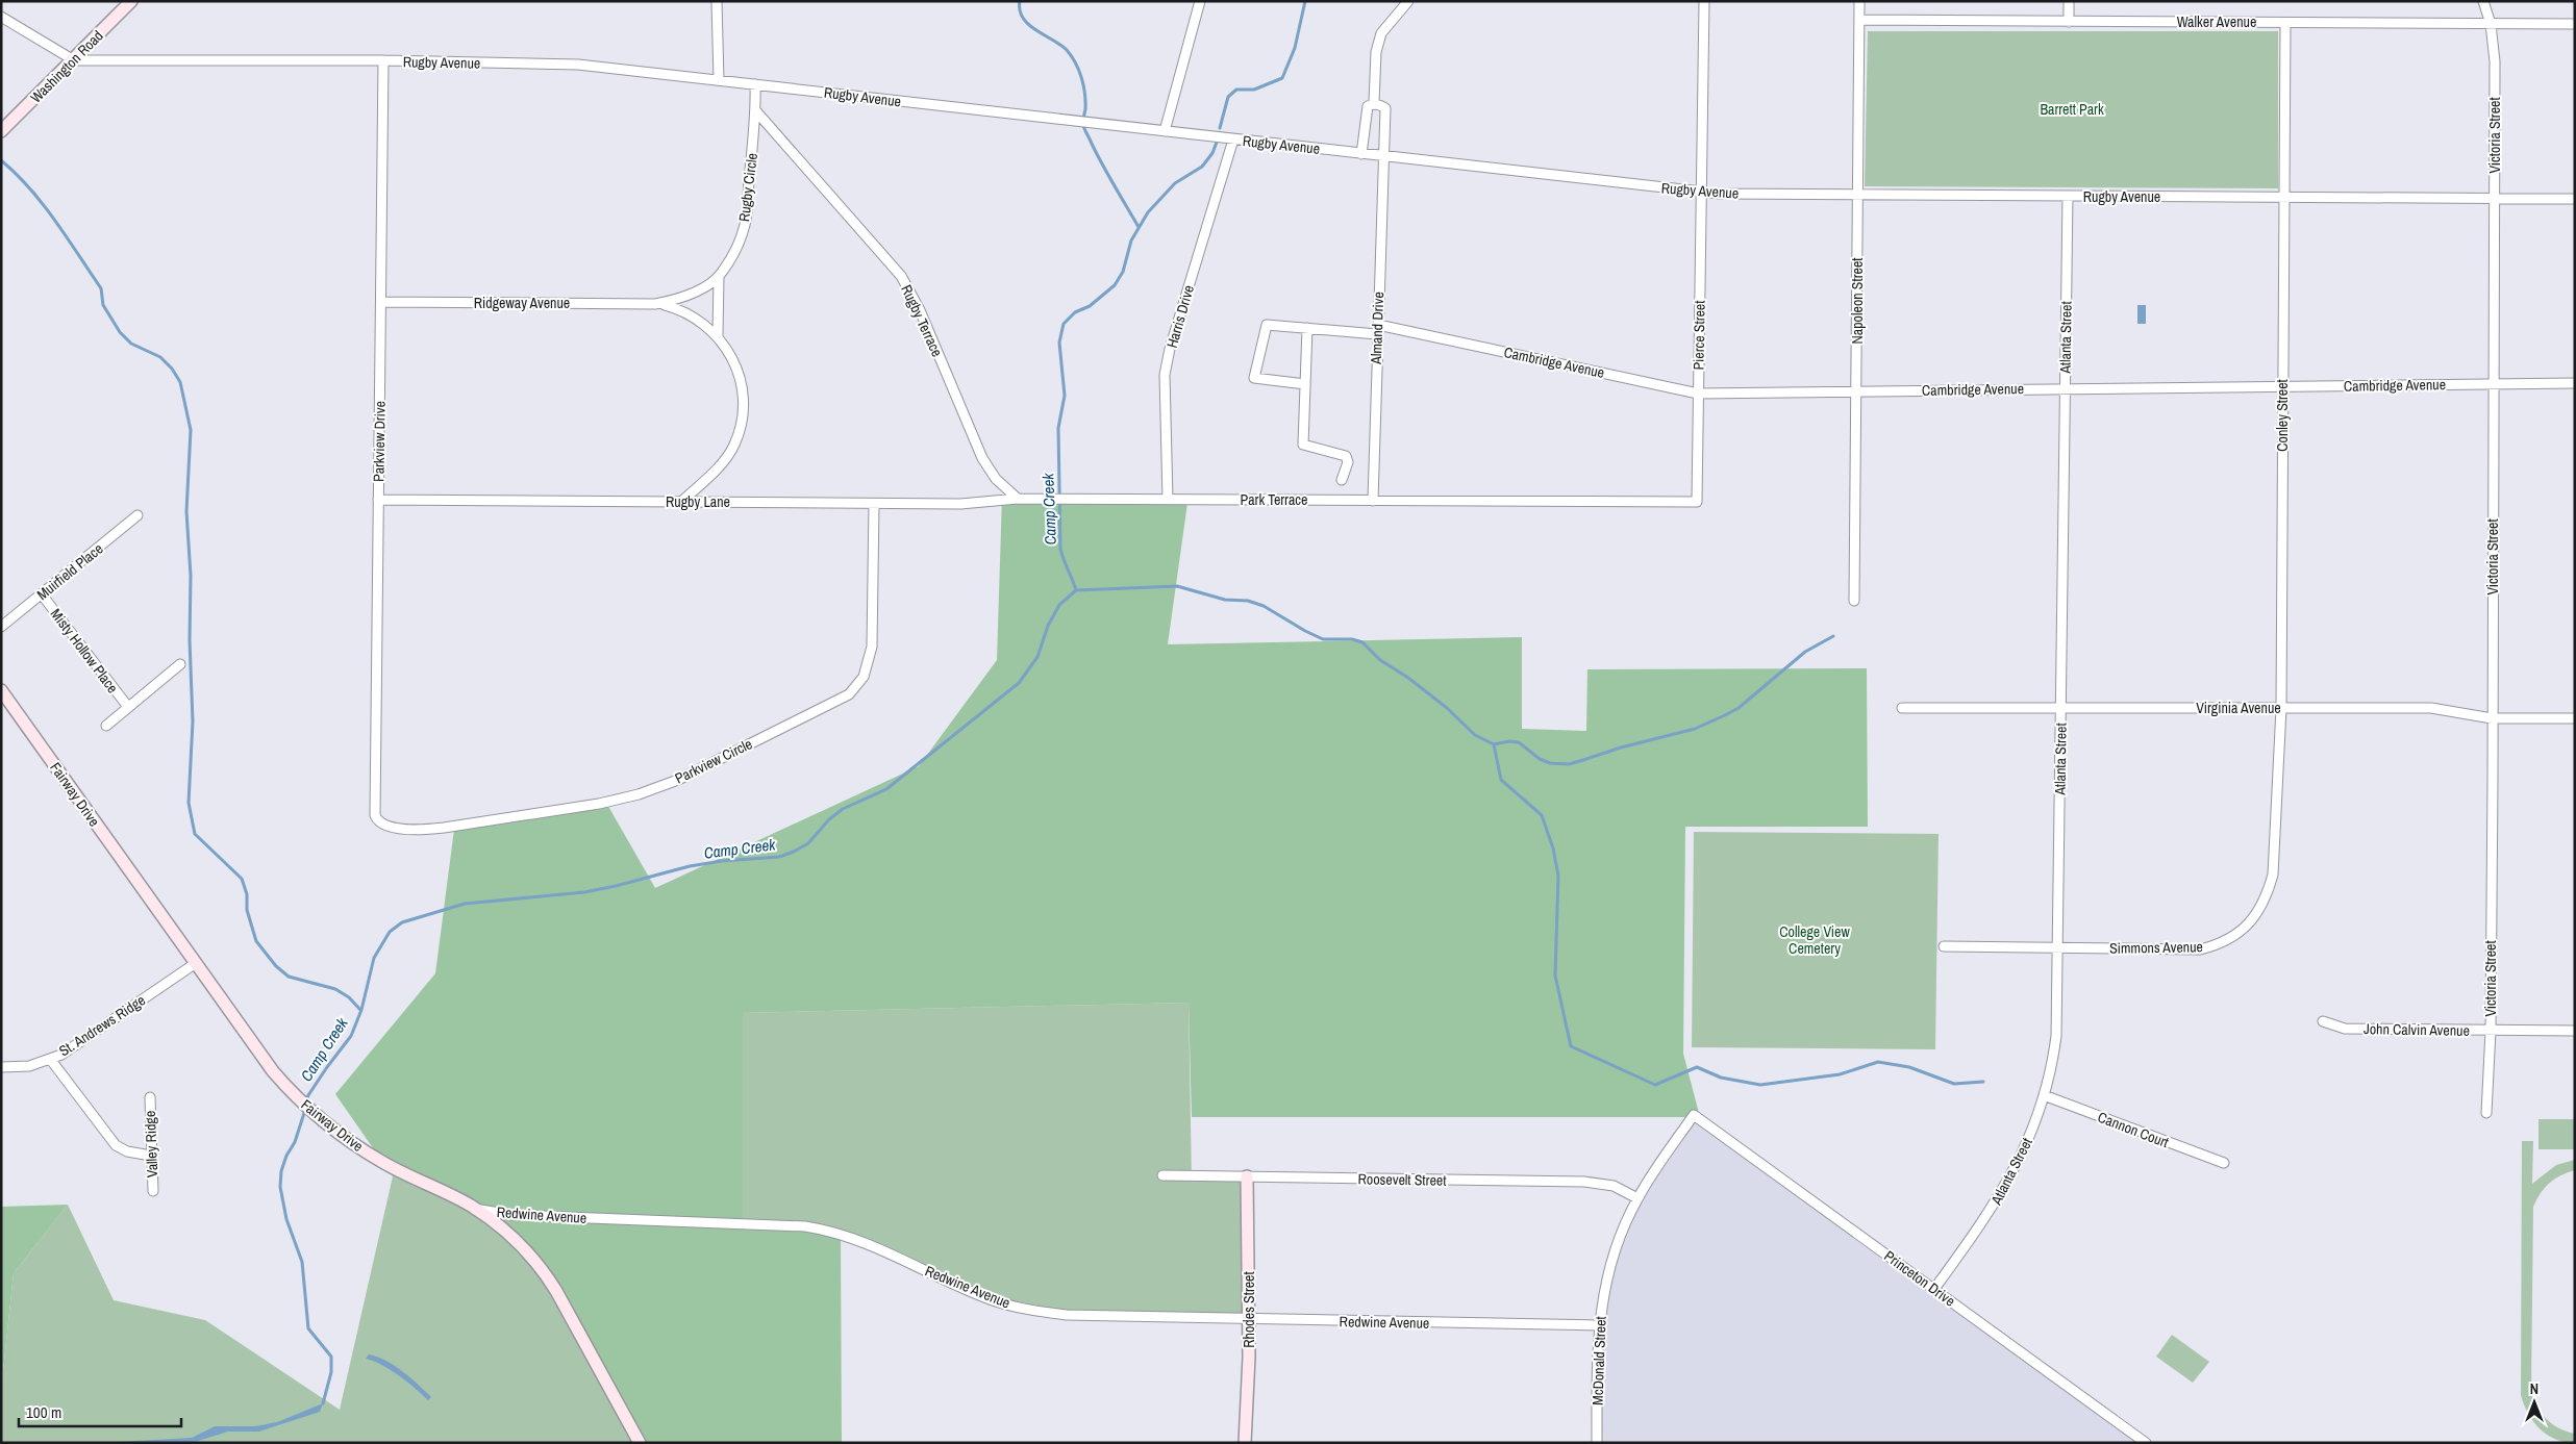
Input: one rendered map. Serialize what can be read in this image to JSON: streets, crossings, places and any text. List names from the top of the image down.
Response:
{
  "streets": {
    "street": [
      "Walker Avenue",
      "Rugby Avenue",
      "Washington Road",
      "Victoria Street",
      "Rugby Circle",
      "Napoleon Street",
      "Ridgeway Avenue",
      "Harris Drive",
      "Rugby Terrace",
      "Almand Drive",
      "Pierce Street",
      "Atlanta Street",
      "Cambridge Avenue",
      "Conley Street",
      "Parkview Drive",
      "Park Terrace",
      "Rugby Lane",
      "Muirfield Place",
      "Misty Hollow Place",
      "Virginia Avenue",
      "Parkview Circle",
      "Fairway Drive",
      "Simmons Avenue",
      "St. Andrews Ridge",
      "John Calvin Avenue",
      "Cannon Court",
      "Valley Ridge",
      "Roosevelt Street",
      "Redwine Avenue",
      "Princeton Drive",
      "Rhodes Street",
      "McDonald Street"
    ]
  },
  "crossings": [
    ["Walker Avenue", "Victoria Street"],
    ["Walker Avenue", "Napoleon Street"],
    ["Walker Avenue", "Conley Street"],
    ["Rugby Avenue", "Washington Road"],
    ["Rugby Avenue", "Victoria Street"],
    ["Rugby Avenue", "Rugby Circle"],
    ["Rugby Avenue", "Napoleon Street"],
    ["Rugby Avenue", "Harris Drive"],
    ["Rugby Avenue", "Almand Drive"],
    ["Rugby Avenue", "Pierce Street"],
    ["Rugby Avenue", "Atlanta Street"],
    ["Rugby Avenue", "Conley Street"],
    ["Rugby Avenue", "Parkview Drive"],
    ["Victoria Street", "Cambridge Avenue"],
    ["Victoria Street", "Virginia Avenue"],
    ["Victoria Street", "John Calvin Avenue"],
    ["Rugby Circle", "Ridgeway Avenue"],
    ["Rugby Circle", "Rugby Terrace"],
    ["Napoleon Street", "Cambridge Avenue"],
    ["Ridgeway Avenue", "Parkview Drive"],
    ["Harris Drive", "Park Terrace"],
    ["Rugby Terrace", "Park Terrace"],
    ["Rugby Terrace", "Rugby Lane"],
    ["Almand Drive", "Cambridge Avenue"],
    ["Almand Drive", "Park Terrace"],
    ["Pierce Street", "Cambridge Avenue"],
    ["Pierce Street", "Park Terrace"],
    ["Atlanta Street", "Cambridge Avenue"],
    ["Atlanta Street", "Virginia Avenue"],
    ["Atlanta Street", "Simmons Avenue"],
    ["Atlanta Street", "Cannon Court"],
    ["Atlanta Street", "Princeton Drive"],
    ["Cambridge Avenue", "Conley Street"],
    ["Conley Street", "Virginia Avenue"],
    ["Conley Street", "Simmons Avenue"],
    ["Parkview Drive", "Rugby Lane"],
    ["Parkview Drive", "Parkview Circle"],
    ["Park Terrace", "Rugby Lane"],
    ["Rugby Lane", "Parkview Circle"],
    ["Muirfield Place", "Misty Hollow Place"],
    ["Fairway Drive", "St. Andrews Ridge"],
    ["Fairway Drive", "Redwine Avenue"],
    ["Roosevelt Street", "Rhodes Street"],
    ["Roosevelt Street", "McDonald Street"],
    ["Redwine Avenue", "Rhodes Street"],
    ["Redwine Avenue", "McDonald Street"],
    ["Princeton Drive", "McDonald Street"]
  ],
  "water": ["Camp Creek"],
  "parks": ["Barrett Park", "College View Cemetery"],
  "scale_bar": "100 m",
  "north": "top"
}
